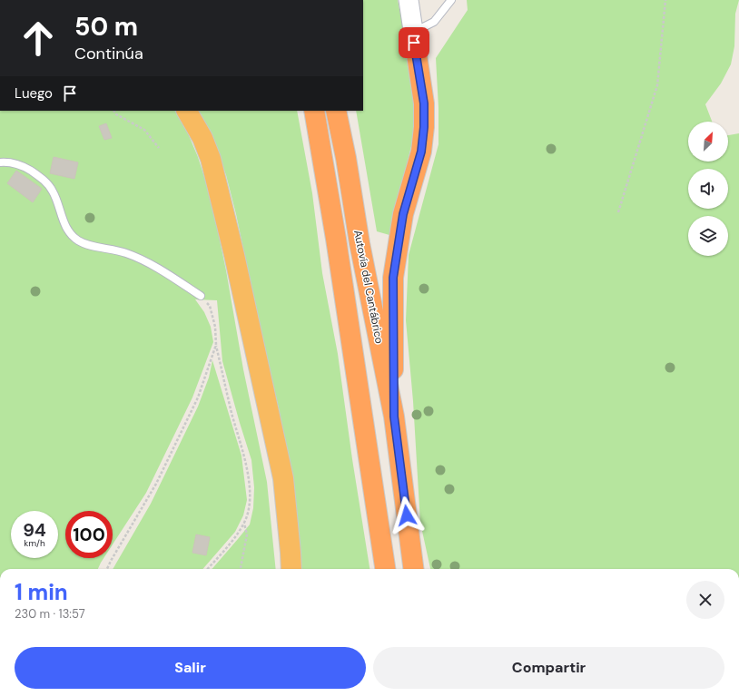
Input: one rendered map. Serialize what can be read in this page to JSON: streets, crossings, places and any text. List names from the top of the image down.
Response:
{
  "streets": {
    "highway": ["Autovía del Cantábrico"]
  },
  "north": "top right",
  "page": {
    "turn": ["50 m", "Continúa"],
    "then": "Luego",
    "speed": "94 km/h",
    "limit": "100",
    "heading": ["1 min", "230 m · 13:57"],
    "buttons": ["Salir", "Compartir"]
  }
}
